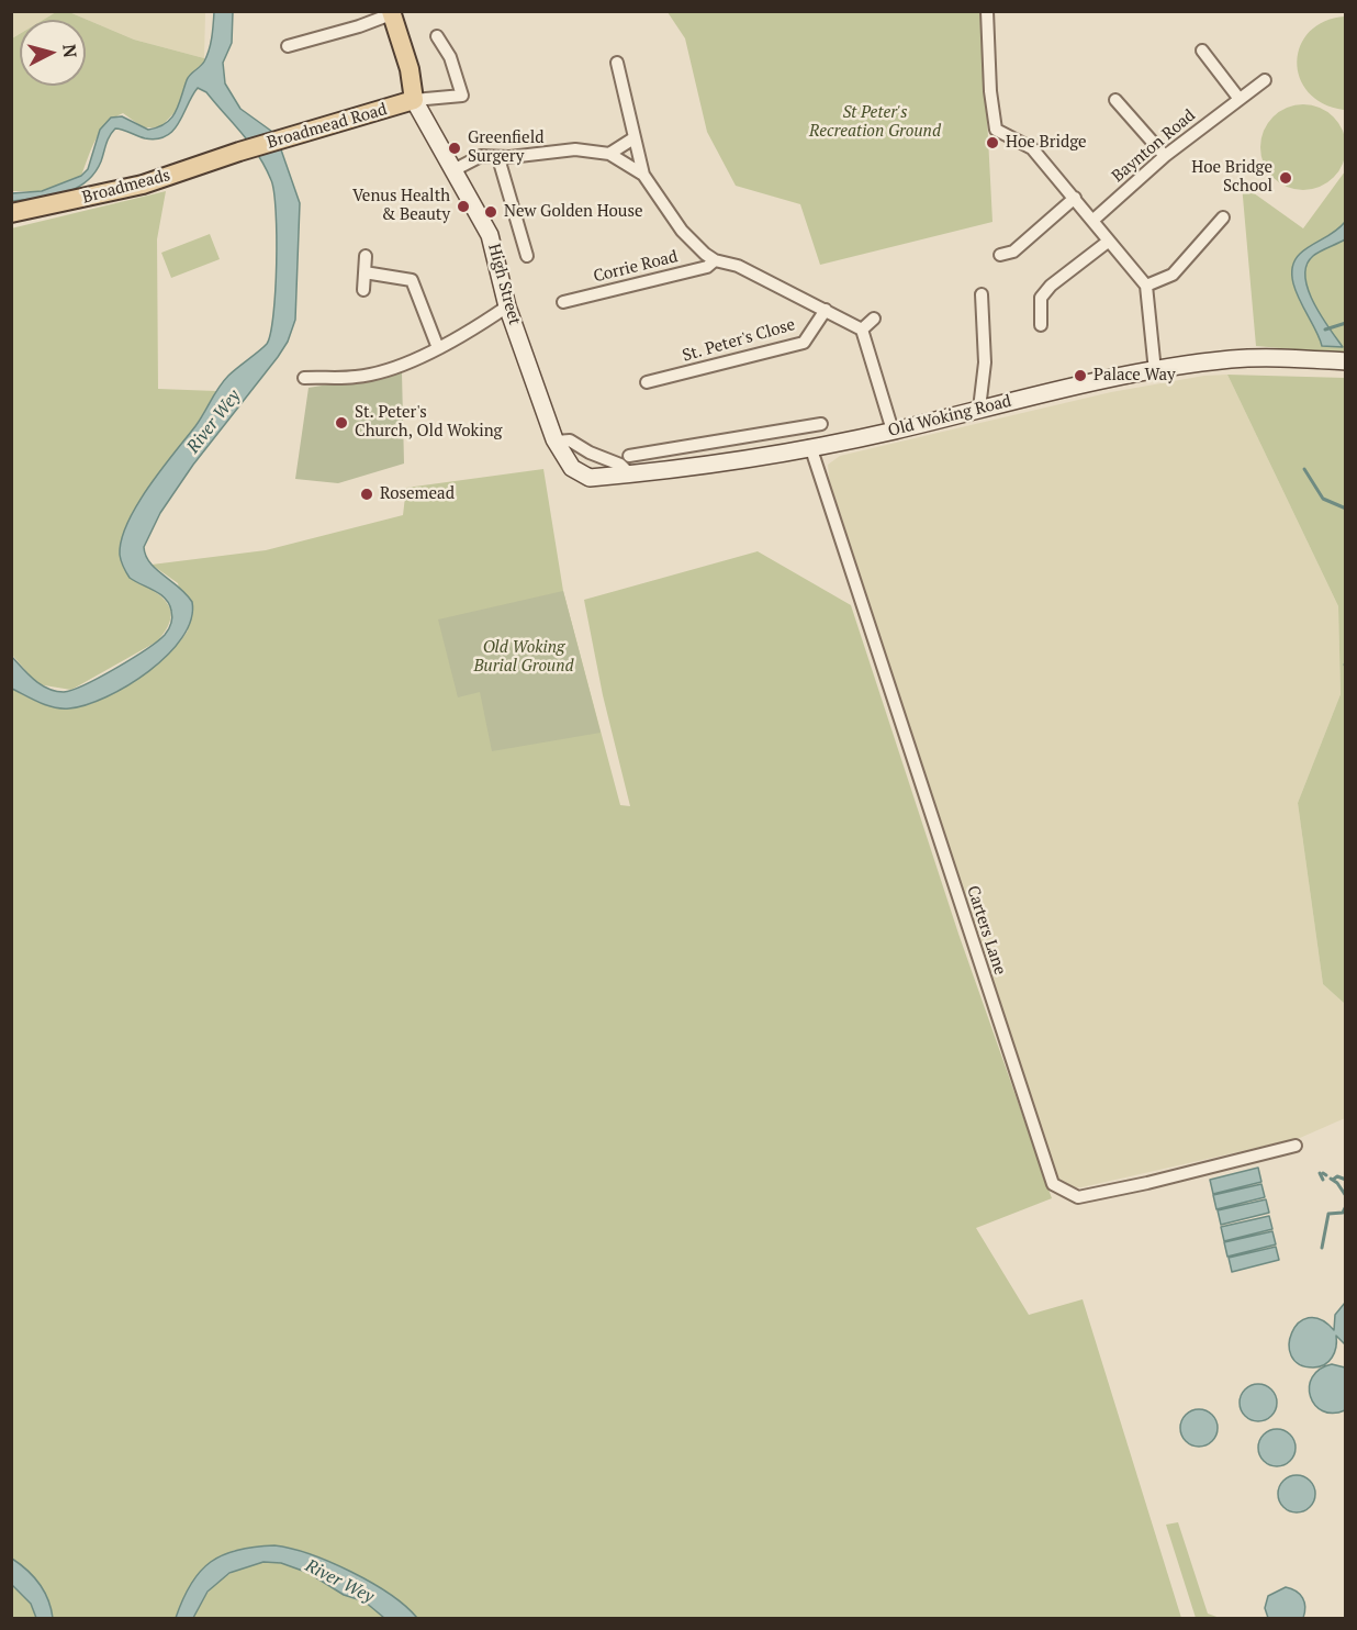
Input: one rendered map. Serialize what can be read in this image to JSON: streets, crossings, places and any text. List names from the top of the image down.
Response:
{
  "streets": {
    "main road": [
      "Broadmead Road",
      "Broadmeads",
      "High Street",
      "Old Woking Road"
    ],
    "street": [
      "Baynton Road",
      "Corrie Road",
      "St. Peter's Close",
      "Carters Lane"
    ]
  },
  "crossings": [
    ["Broadmead Road", "Broadmeads"],
    ["Broadmead Road", "High Street"],
    ["High Street", "Old Woking Road"],
    ["Old Woking Road", "Carters Lane"]
  ],
  "water": ["River Wey"],
  "parks": ["St Peter's Recreation Ground", "Old Woking Burial Ground"],
  "places": [
    "Hoe Bridge",
    "Greenfield Surgery",
    "Hoe Bridge School",
    "Venus Health & Beauty",
    "New Golden House",
    "Palace Way",
    "St. Peter's Church, Old Woking",
    "Rosemead"
  ],
  "north": "right"
}
